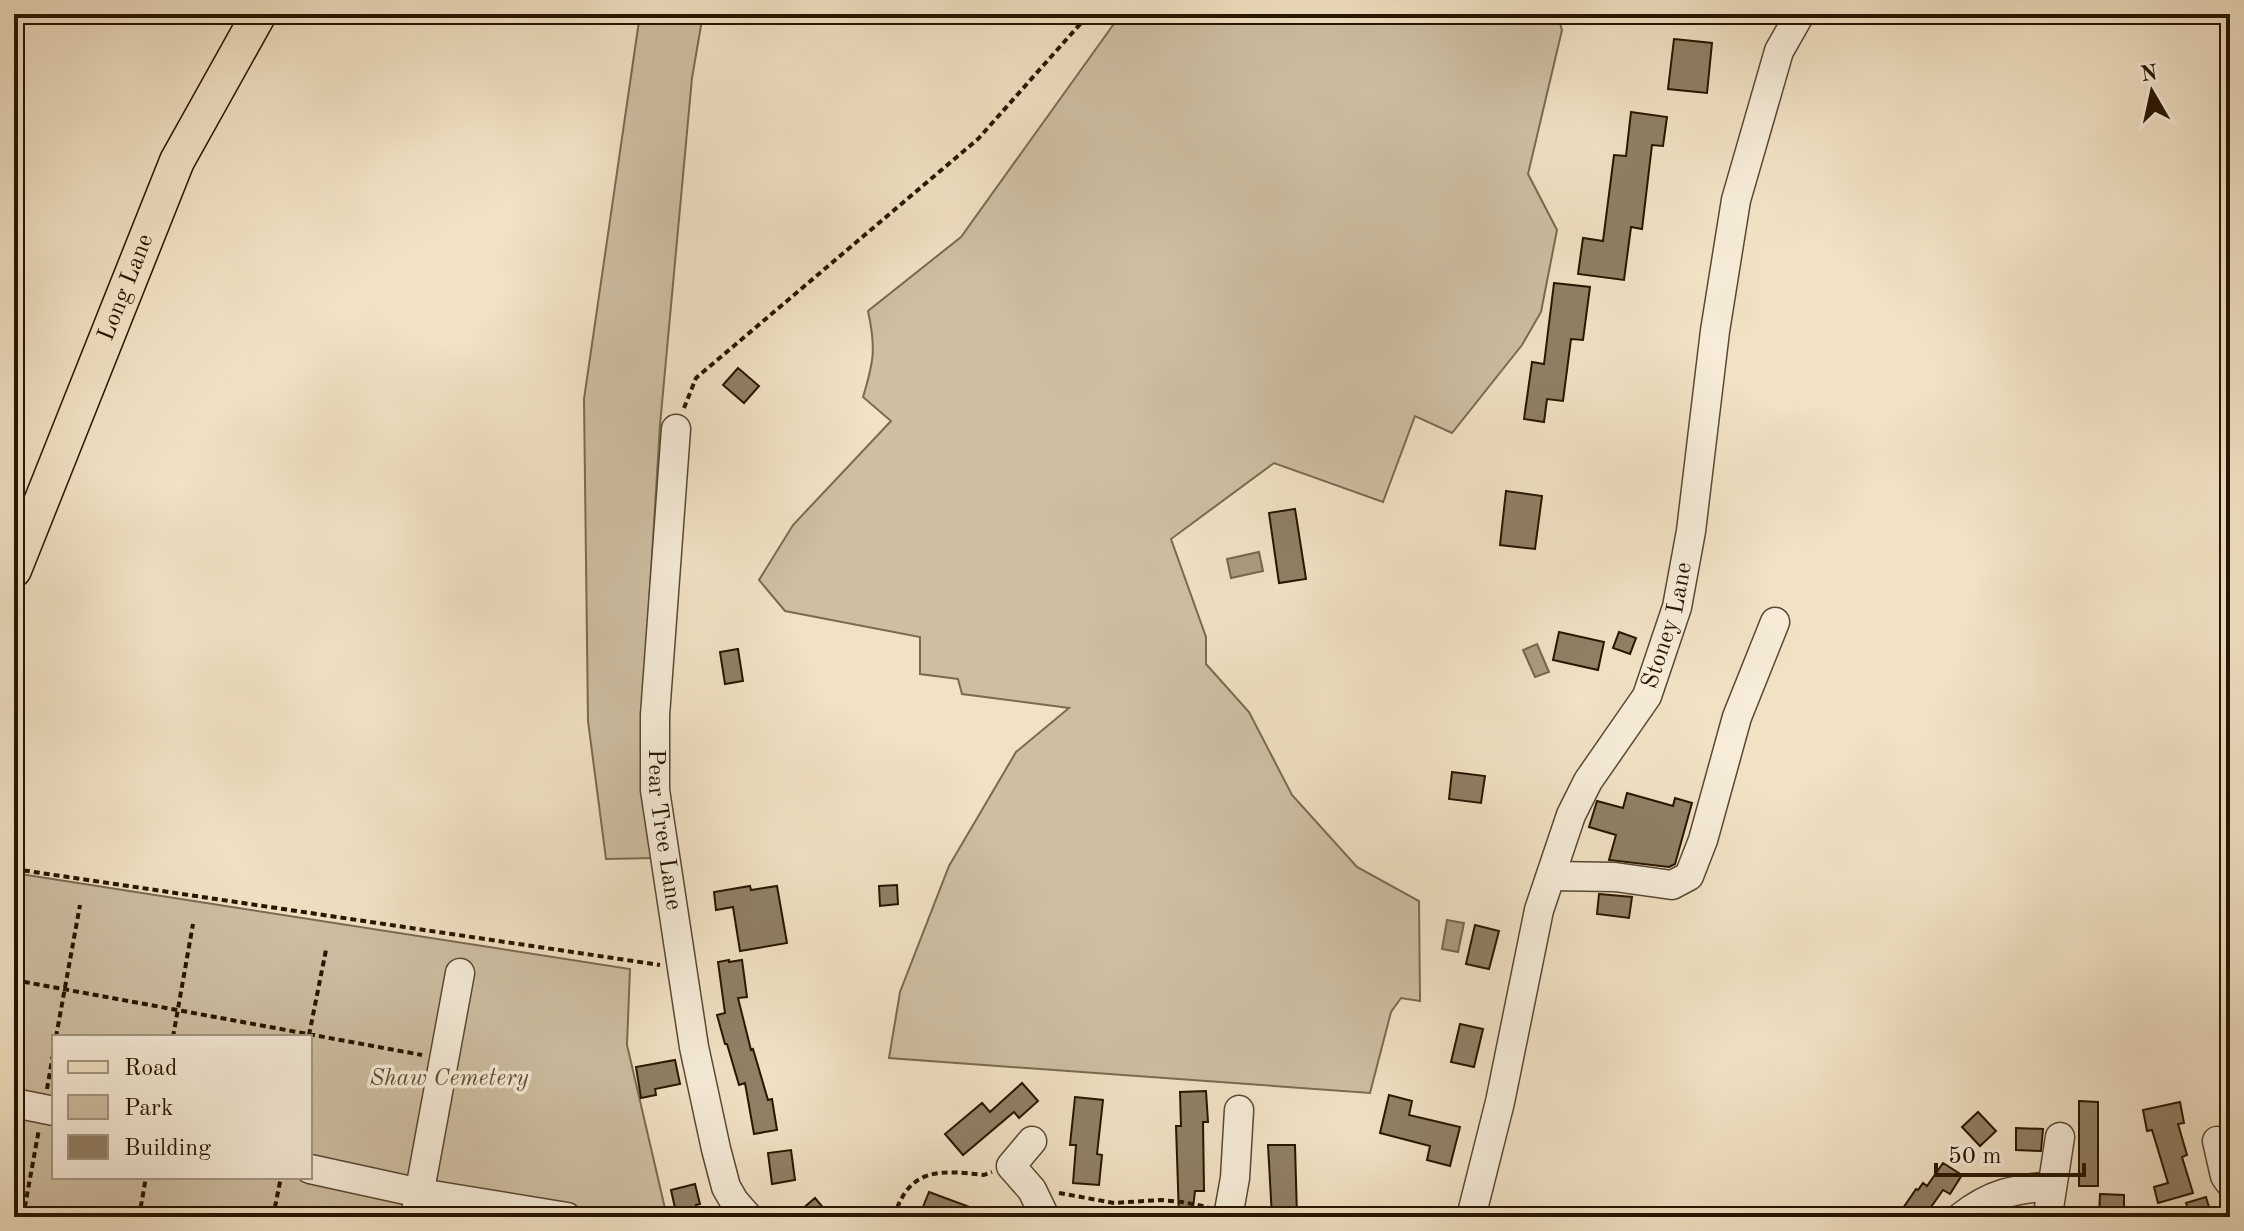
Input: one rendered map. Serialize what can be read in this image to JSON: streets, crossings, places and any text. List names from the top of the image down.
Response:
{
  "streets": {
    "main road": ["Long Lane"],
    "street": ["Stoney Lane", "Pear Tree Lane"]
  },
  "parks": ["Shaw Cemetery"],
  "legend": ["Road", "Park", "Building"],
  "scale_bar": "50 m",
  "north": "top"
}
